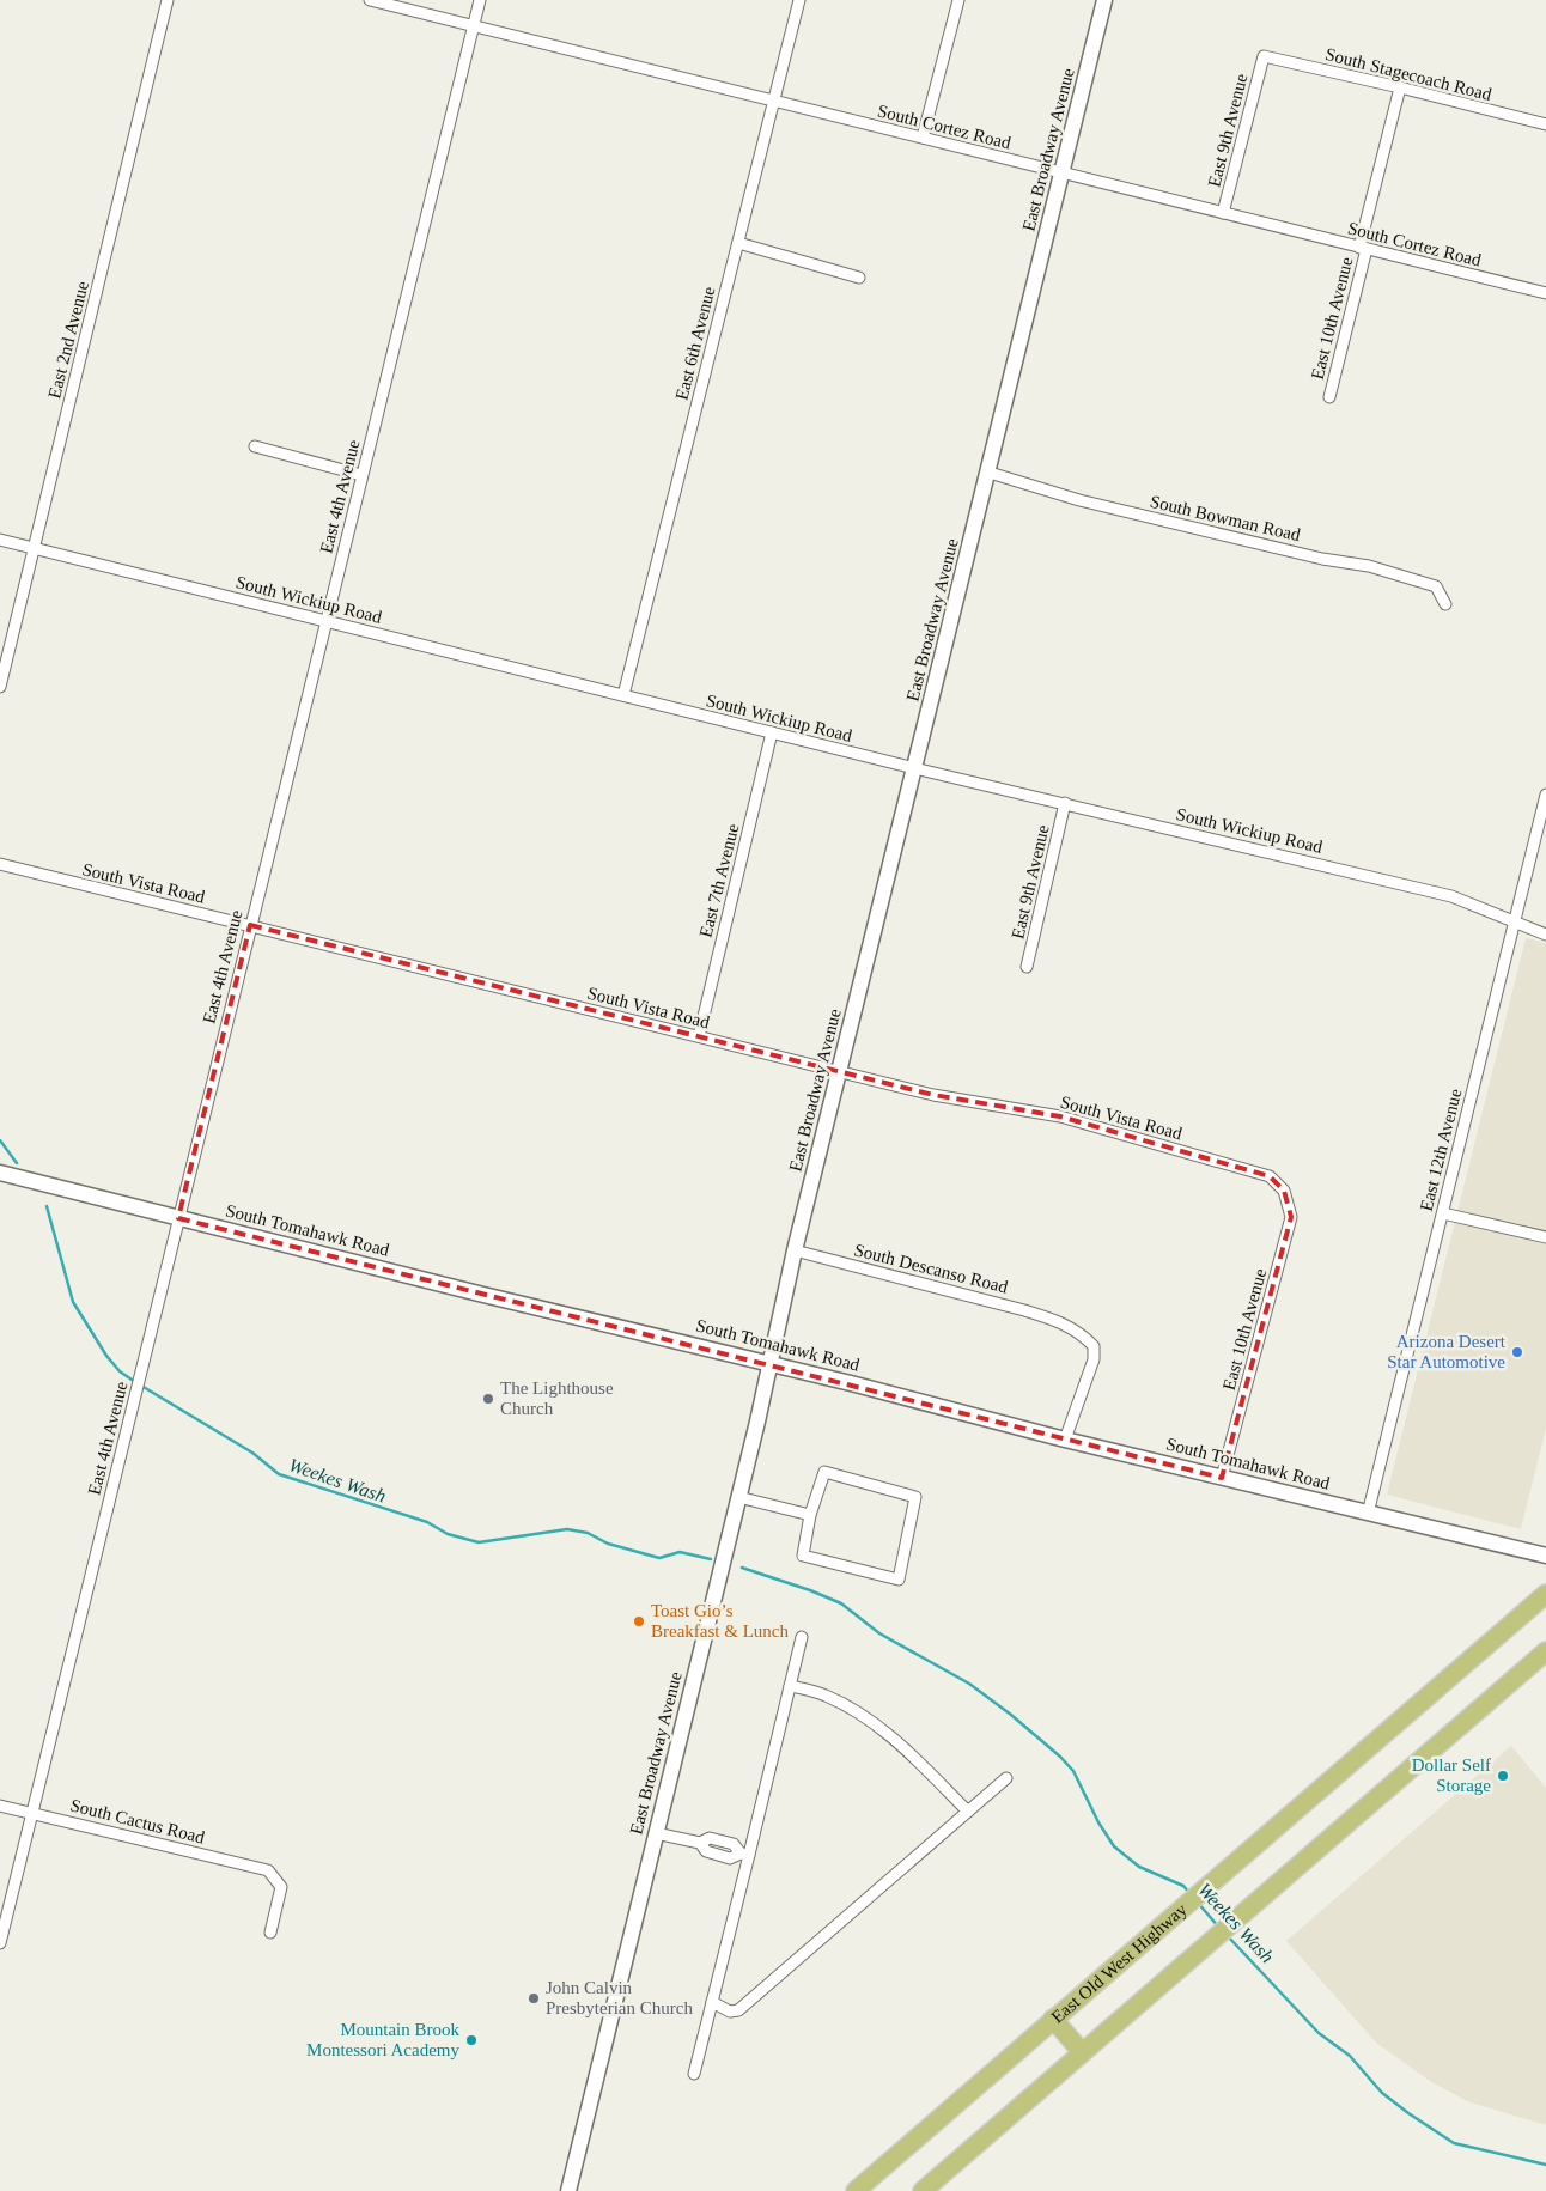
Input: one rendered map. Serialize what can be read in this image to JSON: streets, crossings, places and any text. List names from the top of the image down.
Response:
{
  "streets": {
    "main road": ["East Broadway Avenue", "South Tomahawk Road", "East Old West Highway"],
    "street": [
      "South Stagecoach Road",
      "South Cortez Road",
      "East 9th Avenue",
      "East 10th Avenue",
      "East 2nd Avenue",
      "East 6th Avenue",
      "East 4th Avenue",
      "South Bowman Road",
      "South Wickiup Road",
      "East 7th Avenue",
      "South Vista Road",
      "East 12th Avenue",
      "South Descanso Road",
      "South Cactus Road"
    ]
  },
  "crossings": [
    ["South Stagecoach Road", "East 9th Avenue"],
    ["South Stagecoach Road", "East 10th Avenue"],
    ["South Cortez Road", "East 9th Avenue"],
    ["South Cortez Road", "East Broadway Avenue"],
    ["South Cortez Road", "East 10th Avenue"],
    ["South Cortez Road", "East 6th Avenue"],
    ["South Cortez Road", "East 4th Avenue"],
    ["East 9th Avenue", "South Wickiup Road"],
    ["East Broadway Avenue", "South Bowman Road"],
    ["East Broadway Avenue", "South Wickiup Road"],
    ["East Broadway Avenue", "South Vista Road"],
    ["East Broadway Avenue", "South Tomahawk Road"],
    ["East Broadway Avenue", "South Descanso Road"],
    ["East 10th Avenue", "South Vista Road"],
    ["East 10th Avenue", "South Tomahawk Road"],
    ["East 2nd Avenue", "South Wickiup Road"],
    ["East 6th Avenue", "South Wickiup Road"],
    ["East 4th Avenue", "South Wickiup Road"],
    ["East 4th Avenue", "South Vista Road"],
    ["East 4th Avenue", "South Tomahawk Road"],
    ["East 4th Avenue", "South Cactus Road"],
    ["South Wickiup Road", "East 7th Avenue"],
    ["South Wickiup Road", "East 12th Avenue"],
    ["East 7th Avenue", "South Vista Road"],
    ["East 12th Avenue", "South Tomahawk Road"],
    ["South Tomahawk Road", "South Descanso Road"]
  ],
  "water": ["Weekes Wash"],
  "places": [
    "Arizona Desert Star Automotive",
    "The Lighthouse Church",
    "Toast Gio’s Breakfast & Lunch",
    "Dollar Self Storage",
    "John Calvin Presbyterian Church",
    "Mountain Brook Montessori Academy"
  ]
}
